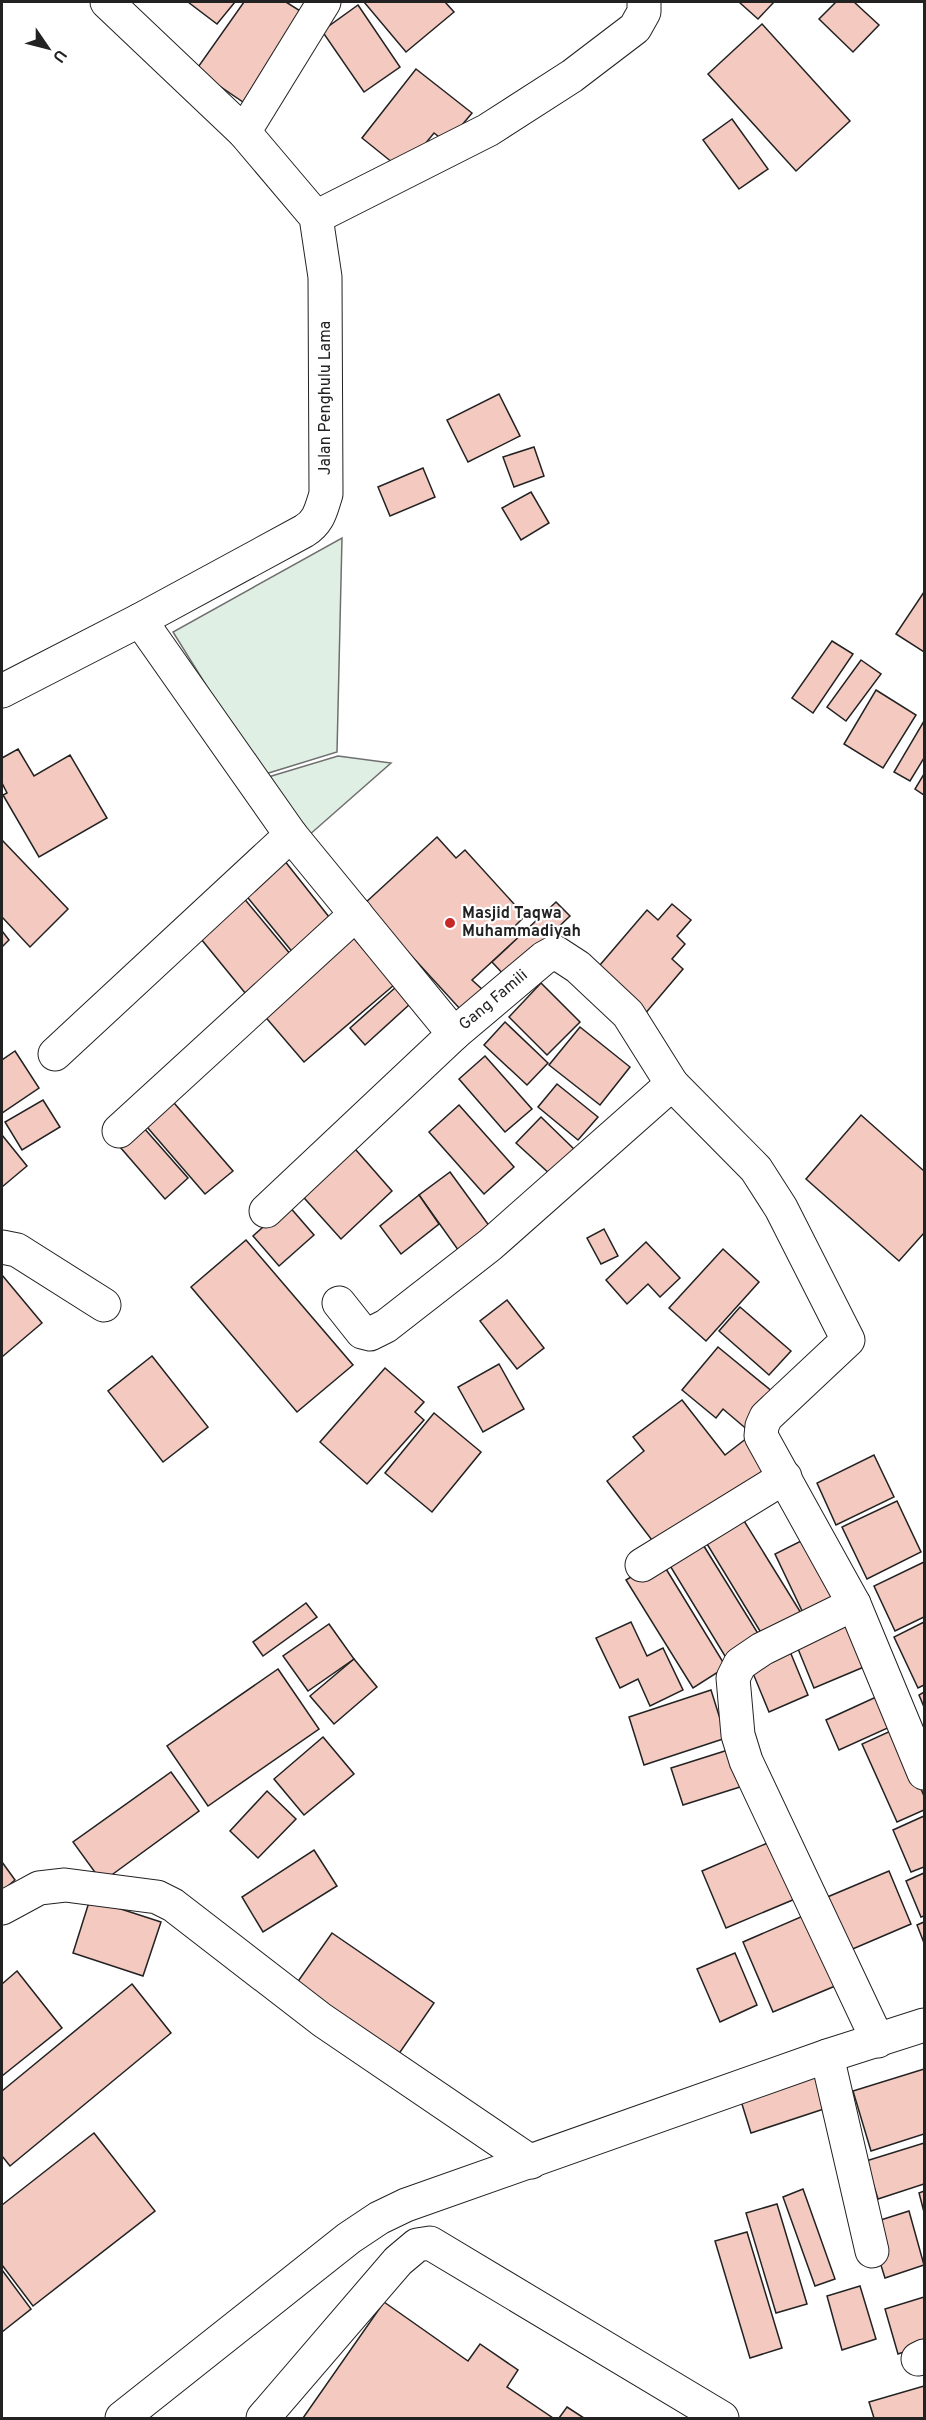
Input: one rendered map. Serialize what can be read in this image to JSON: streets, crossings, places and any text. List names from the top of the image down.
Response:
{
  "streets": {
    "street": ["Jalan Penghulu Lama", "Gang Famili"]
  },
  "crossings": [
    ["Jalan Penghulu Lama", "Gang Famili"]
  ],
  "places": ["Masjid Taqwa Muhammadiyah"],
  "north": "bottom right"
}
